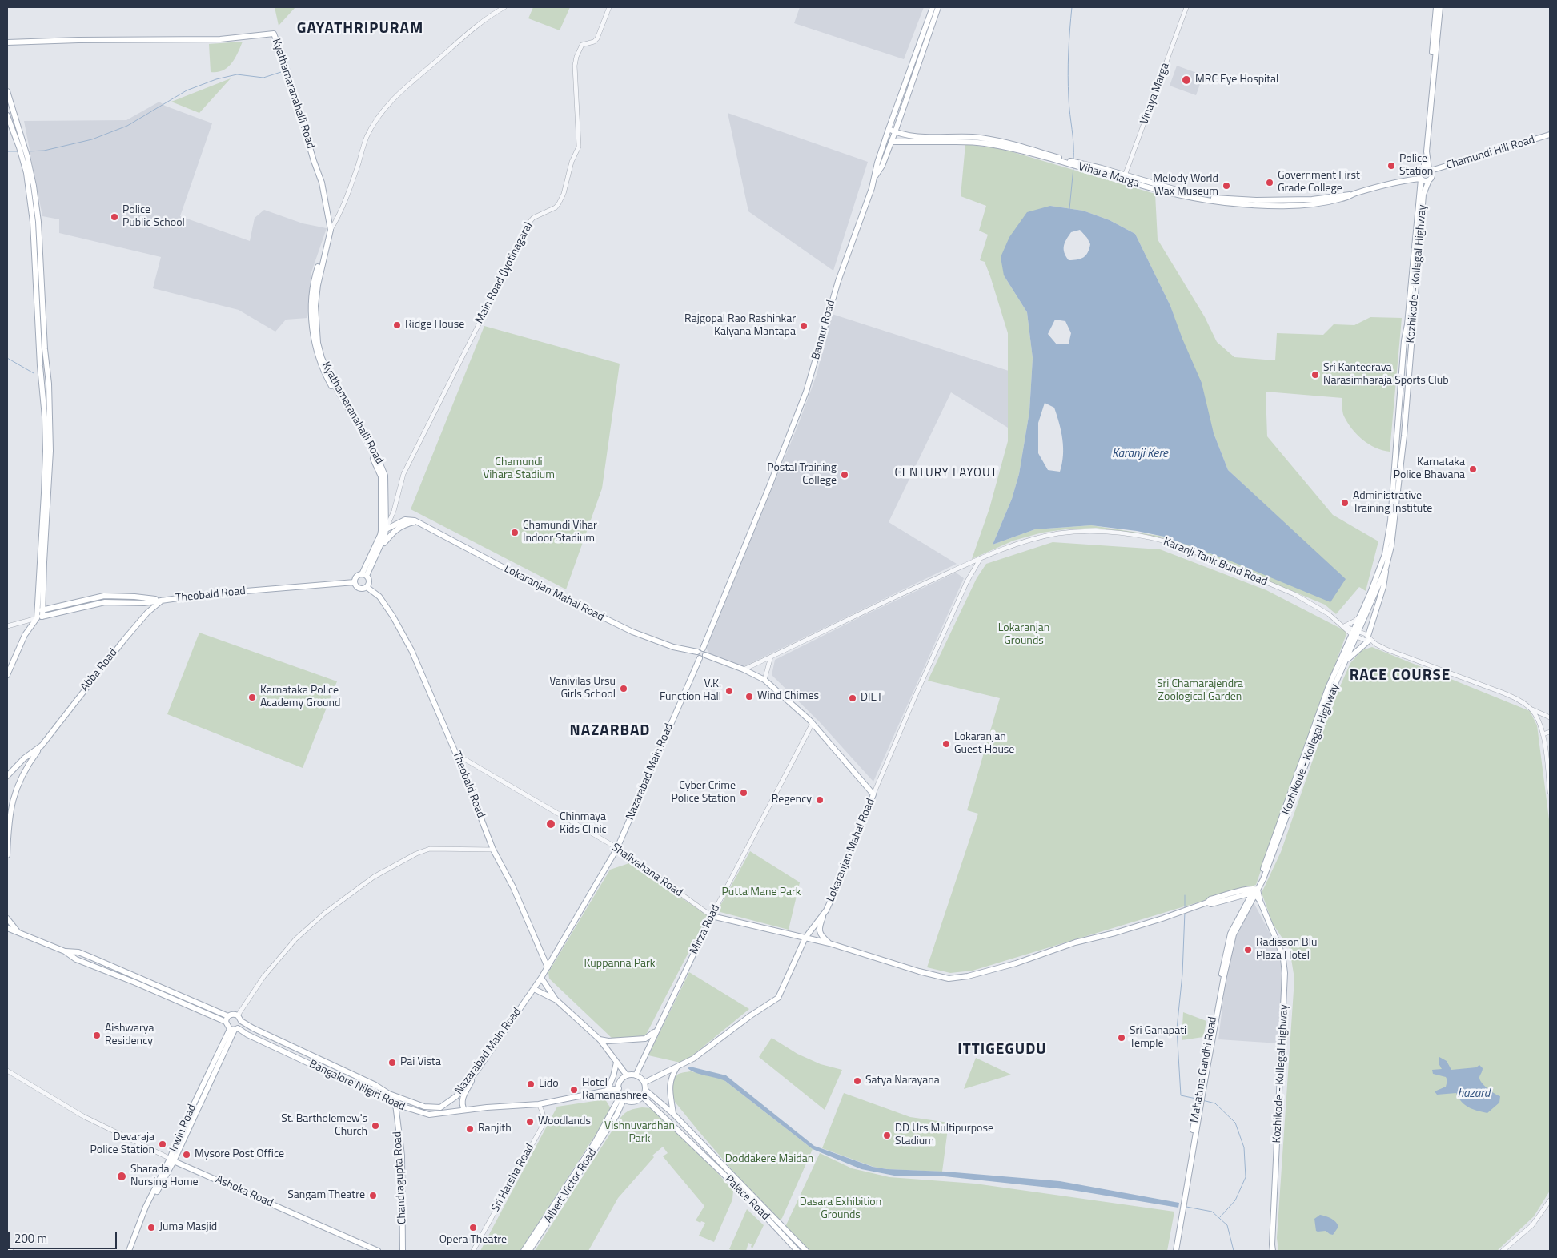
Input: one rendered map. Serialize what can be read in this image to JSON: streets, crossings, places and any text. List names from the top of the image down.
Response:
{
  "streets": {
    "main road": [
      "Kyathamaranahalli Road",
      "Chamundi Hill Road",
      "Vihara Marga",
      "Kozhikode - Kollegal Highway",
      "Bannur Road",
      "Lokaranjan Mahal Road",
      "Theobald Road",
      "Abba Road",
      "Nazarabad Main Road",
      "Shalivahana Road",
      "Mirza Road",
      "Mahatma Gandhi Road",
      "Bangalore Nilgiri Road",
      "Irwin Road",
      "Chandragupta Road",
      "Albert Victor Road",
      "Ashoka Road",
      "Palace Road"
    ],
    "street": [
      "Vinaya Marga",
      "Main Road (Jyotinagara)",
      "Karanji Tank Bund Road",
      "Sri Harsha Road"
    ]
  },
  "crossings": [
    ["Kyathamaranahalli Road", "Main Road (Jyotinagara)"],
    ["Kyathamaranahalli Road", "Theobald Road"],
    ["Vinaya Marga", "Vihara Marga"],
    ["Chamundi Hill Road", "Vihara Marga"],
    ["Chamundi Hill Road", "Kozhikode - Kollegal Highway"],
    ["Vihara Marga", "Bannur Road"],
    ["Kozhikode - Kollegal Highway", "Karanji Tank Bund Road"],
    ["Kozhikode - Kollegal Highway", "Shalivahana Road"],
    ["Kozhikode - Kollegal Highway", "Mahatma Gandhi Road"],
    ["Bannur Road", "Lokaranjan Mahal Road"],
    ["Bannur Road", "Nazarabad Main Road"],
    ["Karanji Tank Bund Road", "Lokaranjan Mahal Road"],
    ["Lokaranjan Mahal Road", "Nazarabad Main Road"],
    ["Lokaranjan Mahal Road", "Shalivahana Road"],
    ["Lokaranjan Mahal Road", "Mirza Road"],
    ["Lokaranjan Mahal Road", "Bangalore Nilgiri Road"],
    ["Lokaranjan Mahal Road", "Albert Victor Road"],
    ["Lokaranjan Mahal Road", "Palace Road"],
    ["Theobald Road", "Abba Road"],
    ["Theobald Road", "Nazarabad Main Road"],
    ["Theobald Road", "Shalivahana Road"],
    ["Nazarabad Main Road", "Shalivahana Road"],
    ["Shalivahana Road", "Mirza Road"],
    ["Shalivahana Road", "Mahatma Gandhi Road"],
    ["Mirza Road", "Bangalore Nilgiri Road"],
    ["Mirza Road", "Albert Victor Road"],
    ["Mirza Road", "Palace Road"],
    ["Bangalore Nilgiri Road", "Irwin Road"],
    ["Bangalore Nilgiri Road", "Chandragupta Road"],
    ["Bangalore Nilgiri Road", "Sri Harsha Road"],
    ["Bangalore Nilgiri Road", "Albert Victor Road"],
    ["Bangalore Nilgiri Road", "Palace Road"],
    ["Irwin Road", "Ashoka Road"],
    ["Albert Victor Road", "Palace Road"]
  ],
  "districts": [
    "GAYATHRIPURAM",
    "CENTURY LAYOUT",
    "RACE COURSE",
    "NAZARBAD",
    "ITTIGEGUDU"
  ],
  "water": ["Karanji Kere", "hazard"],
  "parks": [
    "Chamundi Vihara Stadium",
    "Lokaranjan Grounds",
    "Sri Chamarajendra Zoological Garden",
    "Putta Mane Park",
    "Kuppanna Park",
    "Vishnuvardhan Park",
    "Doddakere Maidan",
    "Dasara Exhibition Grounds"
  ],
  "places": [
    "MRC Eye Hospital",
    "Police Station",
    "Government First Grade College",
    "Melody World Wax Museum",
    "Police Public School",
    "Ridge House",
    "Rajgopal Rao Rashinkar Kalyana Mantapa",
    "Sri Kanteerava Narasimharaja Sports Club",
    "Karnataka Police Bhavana",
    "Postal Training College",
    "Administrative Training Institute",
    "Chamundi Vihar Indoor Stadium",
    "Vanivilas Ursu Girls School",
    "V.K. Function Hall",
    "Wind Chimes",
    "Karnataka Police Academy Ground",
    "DIET",
    "Lokaranjan Guest House",
    "Cyber Crime Police Station",
    "Regency",
    "Chinmaya Kids Clinic",
    "Radisson Blu Plaza Hotel",
    "Aishwarya Residency",
    "Sri Ganapati Temple",
    "Pai Vista",
    "Satya Narayana",
    "Lido",
    "Hotel Ramanashree",
    "Woodlands",
    "St. Bartholemew's Church",
    "Ranjith",
    "DD Urs Multipurpose Stadium",
    "Devaraja Police Station",
    "Mysore Post Office",
    "Sharada Nursing Home",
    "Sangam Theatre",
    "Juma Masjid",
    "Opera Theatre"
  ],
  "scale_bar": "200 m"
}
